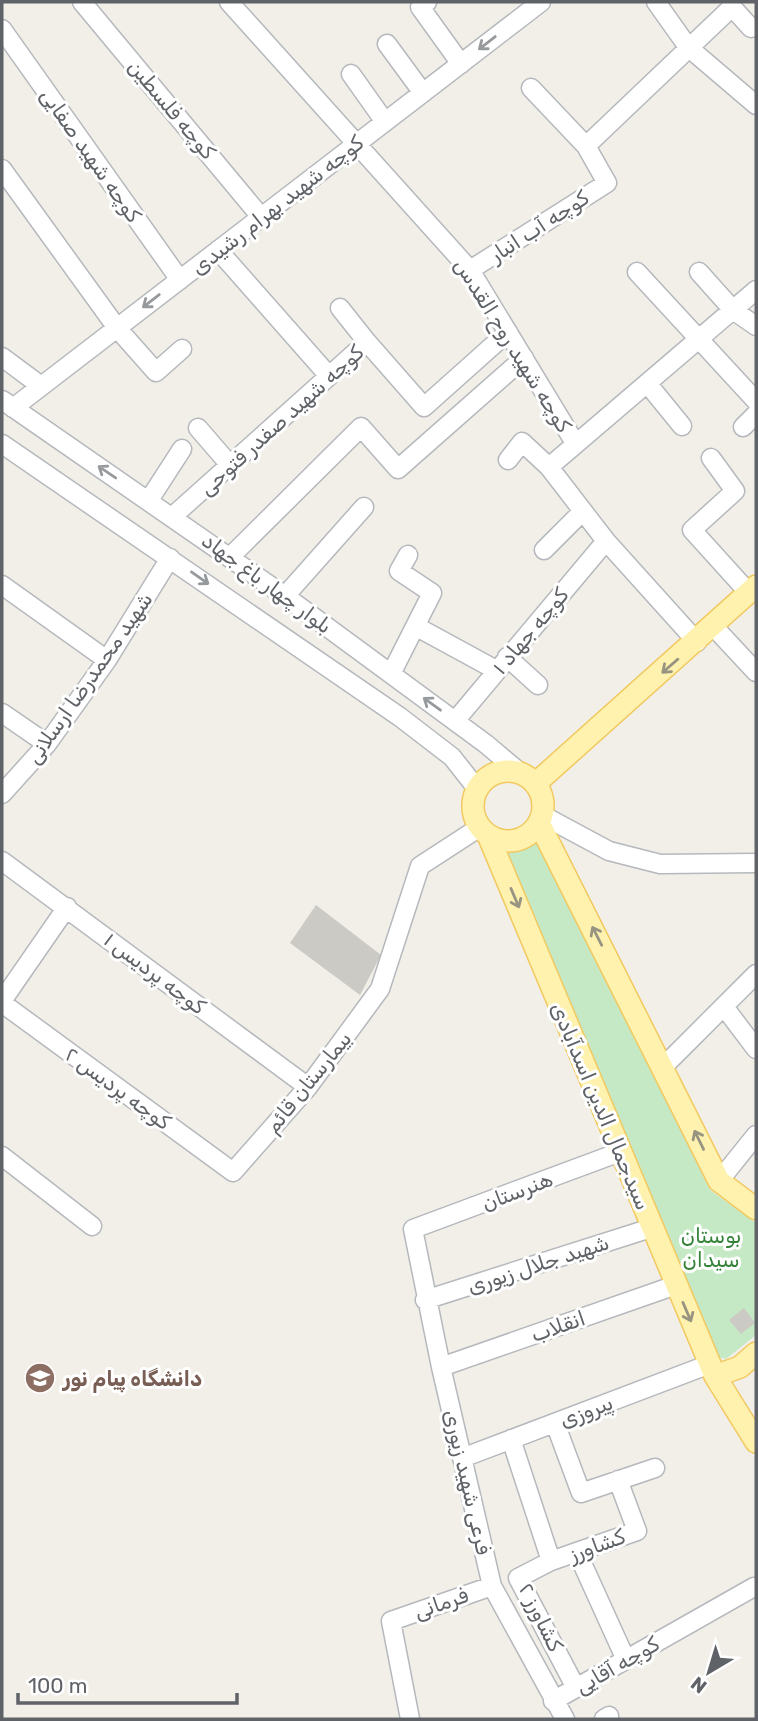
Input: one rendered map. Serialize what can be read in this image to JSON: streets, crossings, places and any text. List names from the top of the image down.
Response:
{
  "streets": {
    "main road": ["سیدجمال الدین اسدآبادی"],
    "street": [
      "کوچه فلسطین",
      "کوچه شهید صفایی",
      "کوچه شهید بهرام رشیدی",
      "کوچه آب انبار",
      "کوچه شهید روح القدس",
      "کوچه شهید صفدر فتوحی",
      "بلوار چهار باغ جهاد",
      "کوچه جهاد ۱",
      "شهید محمدرضا ارسلانی",
      "کوچه پردیس ۱",
      "بیمارستان قائم",
      "کوچه پردیس ۲",
      "هنرستان",
      "شهید جلال زیوری",
      "انقلاب",
      "پیروزی",
      "فرعی شهید زیوری",
      "کشاورز",
      "فرمانی",
      "کشاورز ۲",
      "کوچه آقایی"
    ]
  },
  "crossings": [
    ["کوچه فلسطین", "کوچه شهید بهرام رشیدی"],
    ["کوچه شهید صفایی", "کوچه شهید بهرام رشیدی"],
    ["کوچه شهید بهرام رشیدی", "کوچه شهید روح القدس"],
    ["کوچه شهید بهرام رشیدی", "بلوار چهار باغ جهاد"],
    ["کوچه آب انبار", "کوچه شهید روح القدس"],
    ["کوچه شهید روح القدس", "کوچه شهید صفدر فتوحی"],
    ["کوچه شهید روح القدس", "کوچه جهاد ۱"],
    ["کوچه شهید صفدر فتوحی", "بلوار چهار باغ جهاد"],
    ["بلوار چهار باغ جهاد", "کوچه جهاد ۱"],
    ["بلوار چهار باغ جهاد", "شهید محمدرضا ارسلانی"],
    ["بلوار چهار باغ جهاد", "بیمارستان قائم"],
    ["بلوار چهار باغ جهاد", "سیدجمال الدین اسدآبادی"],
    ["کوچه پردیس ۱", "بیمارستان قائم"],
    ["بیمارستان قائم", "کوچه پردیس ۲"],
    ["بیمارستان قائم", "سیدجمال الدین اسدآبادی"],
    ["سیدجمال الدین اسدآبادی", "هنرستان"],
    ["سیدجمال الدین اسدآبادی", "شهید جلال زیوری"],
    ["سیدجمال الدین اسدآبادی", "انقلاب"],
    ["سیدجمال الدین اسدآبادی", "پیروزی"],
    ["هنرستان", "فرعی شهید زیوری"],
    ["شهید جلال زیوری", "فرعی شهید زیوری"],
    ["انقلاب", "فرعی شهید زیوری"],
    ["پیروزی", "فرعی شهید زیوری"],
    ["پیروزی", "کشاورز"],
    ["فرعی شهید زیوری", "فرمانی"],
    ["فرعی شهید زیوری", "کوچه آقایی"],
    ["کشاورز", "کشاورز ۲"],
    ["کشاورز ۲", "کوچه آقایی"]
  ],
  "parks": ["بوستان سیدان"],
  "places": {
    "school or university": ["دانشگاه پیام نور"]
  },
  "scale_bar": "100 m",
  "north": "bottom left"
}
